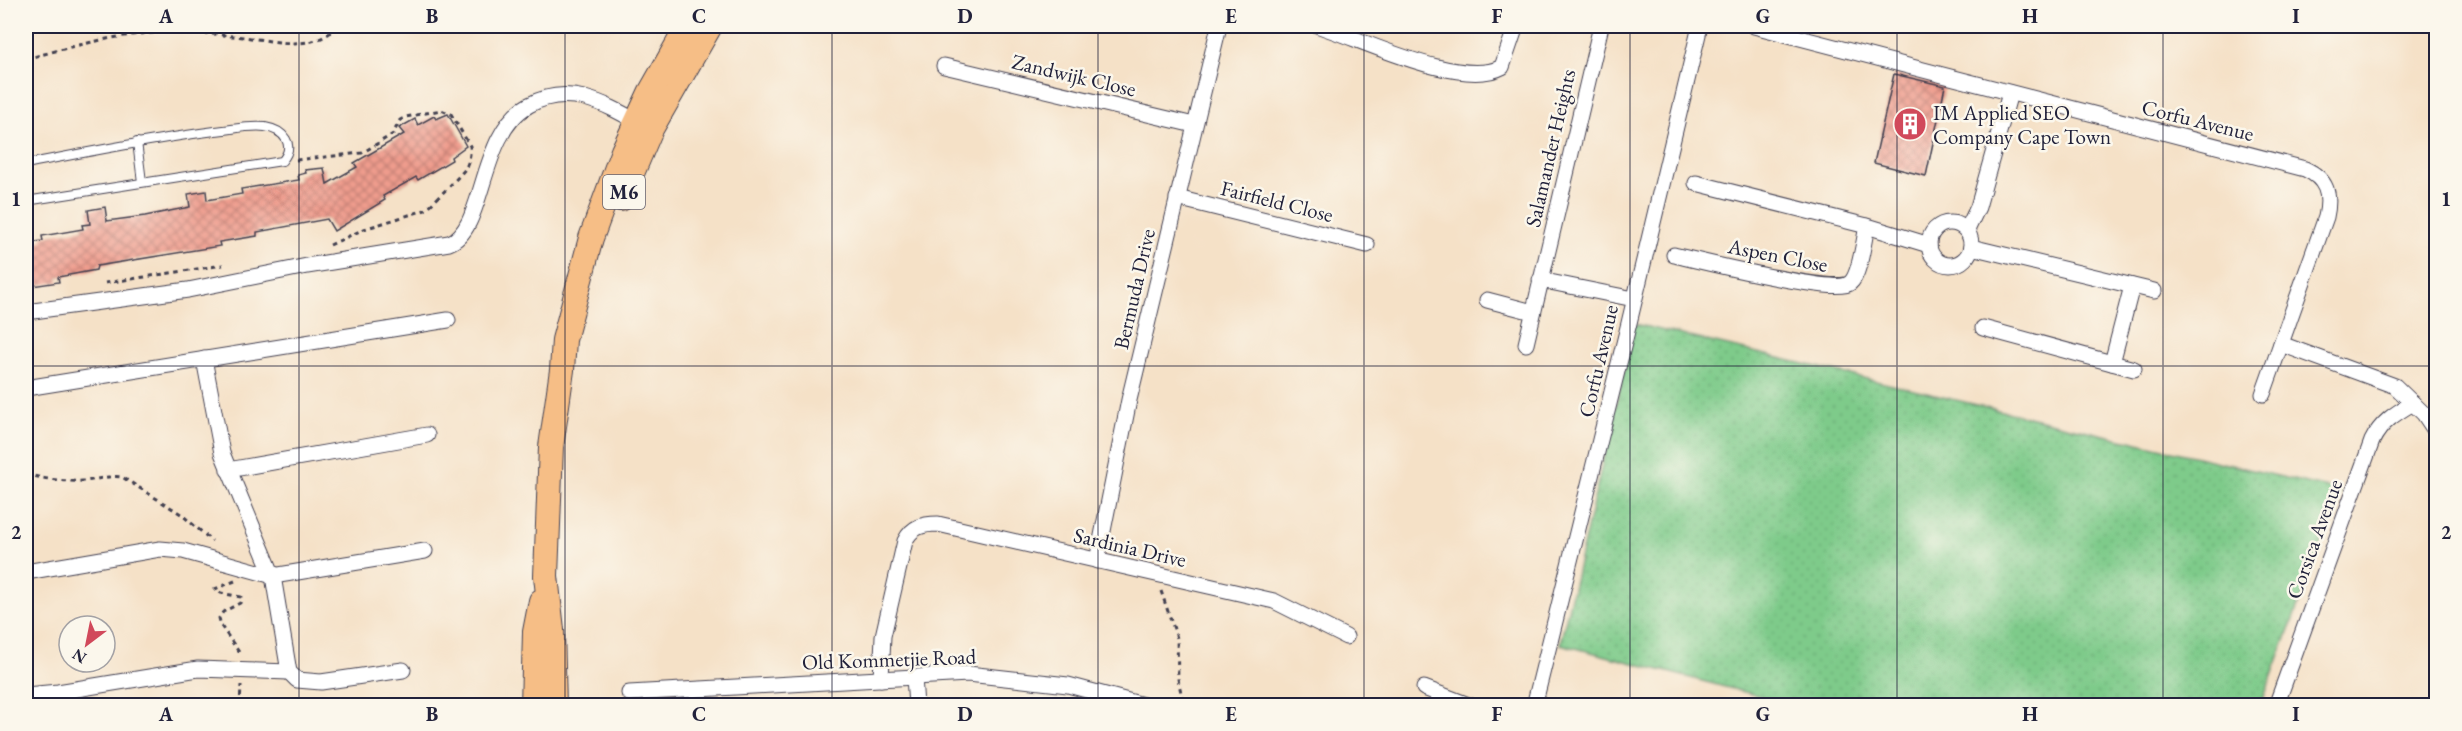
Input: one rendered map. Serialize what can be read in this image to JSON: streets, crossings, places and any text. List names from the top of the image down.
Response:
{
  "streets": {
    "main road": ["M6"],
    "street": [
      "Zandwijk Close",
      "Corfu Avenue",
      "Salamander Heights",
      "Fairfield Close",
      "Aspen Close",
      "Bermuda Drive",
      "Corsica Avenue",
      "Sardinia Drive",
      "Old Kommetjie Road"
    ]
  },
  "crossings": [
    ["Zandwijk Close", "Bermuda Drive"],
    ["Fairfield Close", "Bermuda Drive"],
    ["Bermuda Drive", "Sardinia Drive"],
    ["Sardinia Drive", "Old Kommetjie Road"]
  ],
  "places": {
    "building": ["IM Applied SEO Company Cape Town"]
  },
  "north": "bottom left",
  "grid": {
    "columns": [
      "A",
      "B",
      "C",
      "D",
      "E",
      "F",
      "G",
      "H",
      "I"
    ],
    "rows": ["1", "2"]
  }
}
